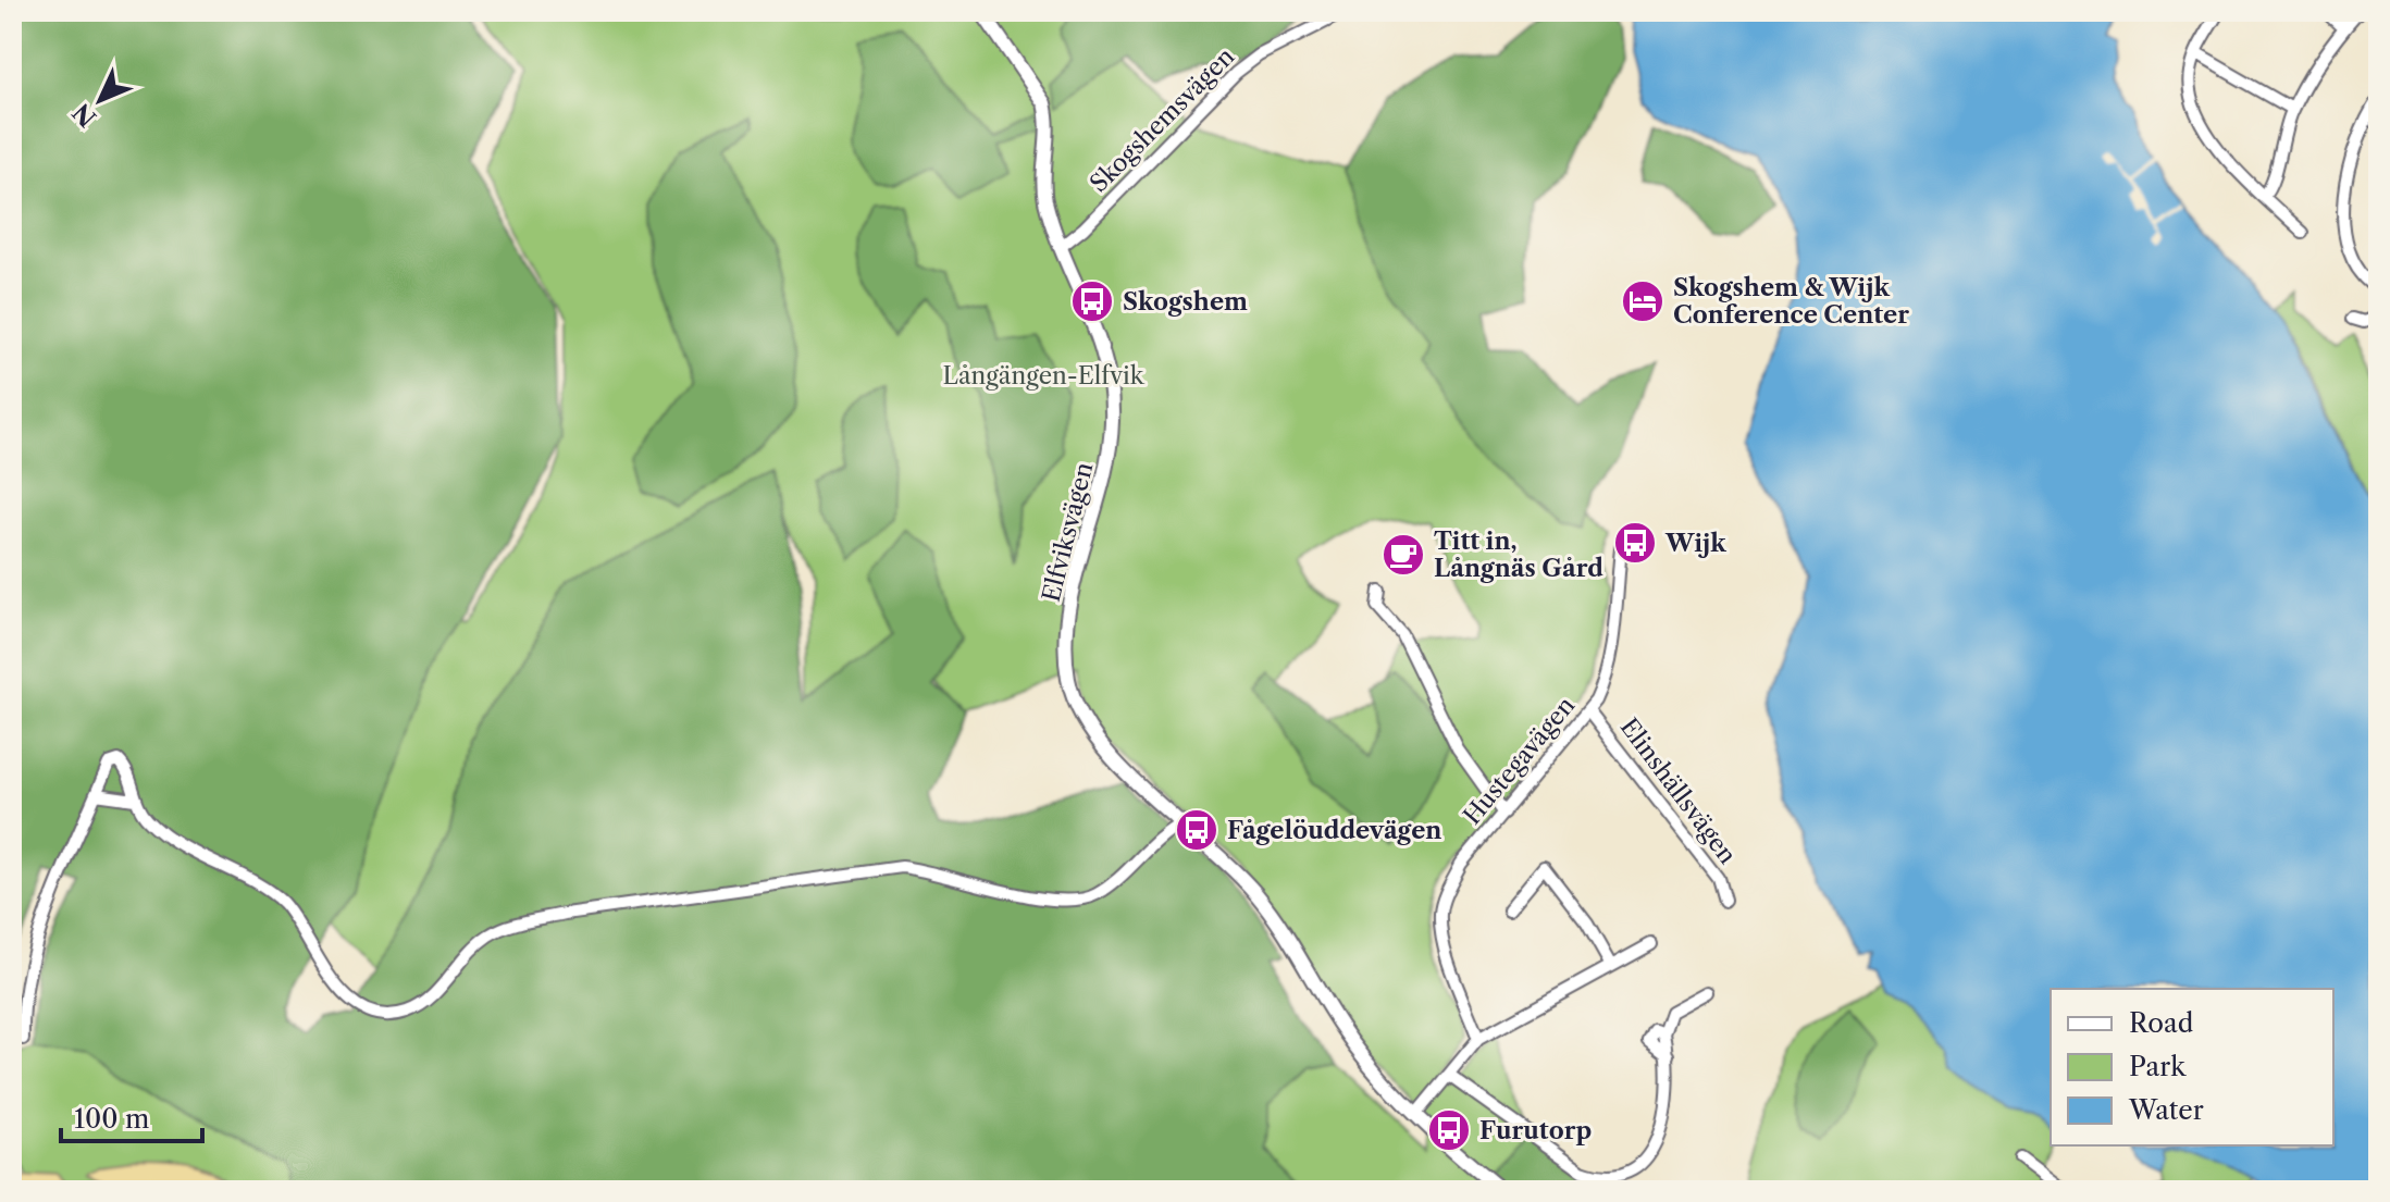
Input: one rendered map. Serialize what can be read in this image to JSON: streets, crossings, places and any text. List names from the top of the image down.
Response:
{
  "streets": {
    "street": [
      "Skogshemsvägen",
      "Elfviksvägen",
      "Hustegavägen",
      "Elinshällsvägen"
    ]
  },
  "crossings": [
    ["Skogshemsvägen", "Elfviksvägen"],
    ["Hustegavägen", "Elinshällsvägen"]
  ],
  "parks": ["Långängen-Elfvik"],
  "places": {
    "bus stop": [
      "Skogshem",
      "Wijk",
      "Fågelöuddevägen",
      "Furutorp"
    ],
    "hotel": ["Skogshem & Wijk Conference Center"],
    "cafe": ["Titt in, Långnäs Gård"]
  },
  "legend": ["Road", "Park", "Water"],
  "scale_bar": "100 m",
  "north": "bottom left"
}
